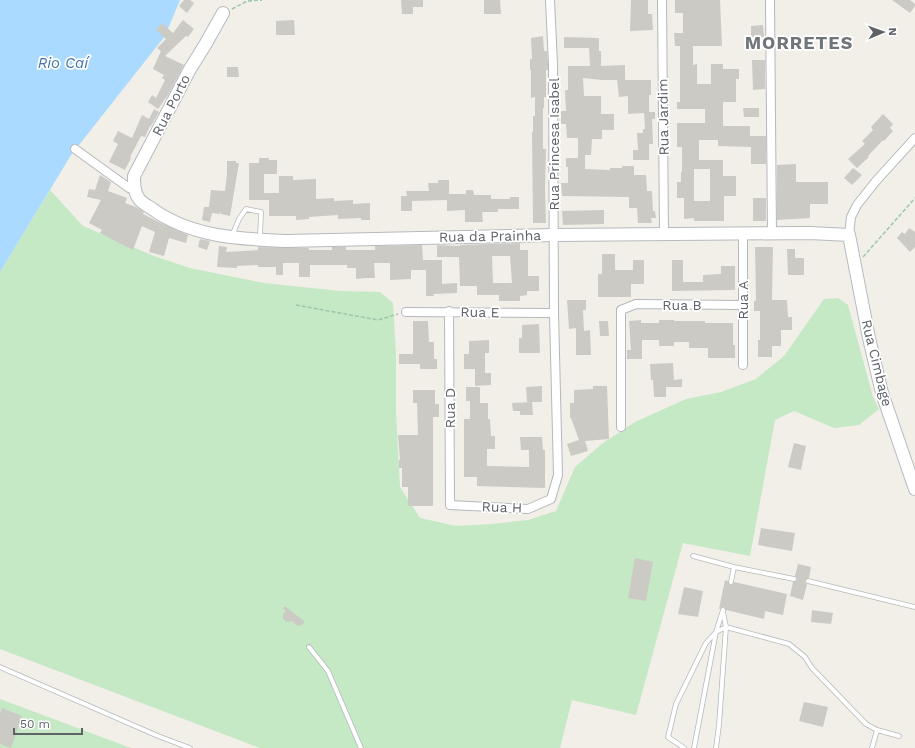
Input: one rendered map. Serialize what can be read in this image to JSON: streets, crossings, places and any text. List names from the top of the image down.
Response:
{
  "streets": {
    "street": [
      "Rua Porto",
      "Rua Jardim",
      "Rua Princesa Isabel",
      "Rua da Prainha",
      "Rua A",
      "Rua B",
      "Rua E",
      "Rua Cimbage",
      "Rua D",
      "Rua H"
    ]
  },
  "crossings": [
    ["Rua Porto", "Rua da Prainha"],
    ["Rua Jardim", "Rua da Prainha"],
    ["Rua Princesa Isabel", "Rua da Prainha"],
    ["Rua Princesa Isabel", "Rua E"],
    ["Rua Princesa Isabel", "Rua H"],
    ["Rua da Prainha", "Rua A"],
    ["Rua da Prainha", "Rua Cimbage"],
    ["Rua A", "Rua B"],
    ["Rua E", "Rua D"],
    ["Rua E", "Rua H"],
    ["Rua D", "Rua H"]
  ],
  "districts": ["MORRETES"],
  "water": ["Rio Caí"],
  "scale_bar": "50 m",
  "north": "right"
}
